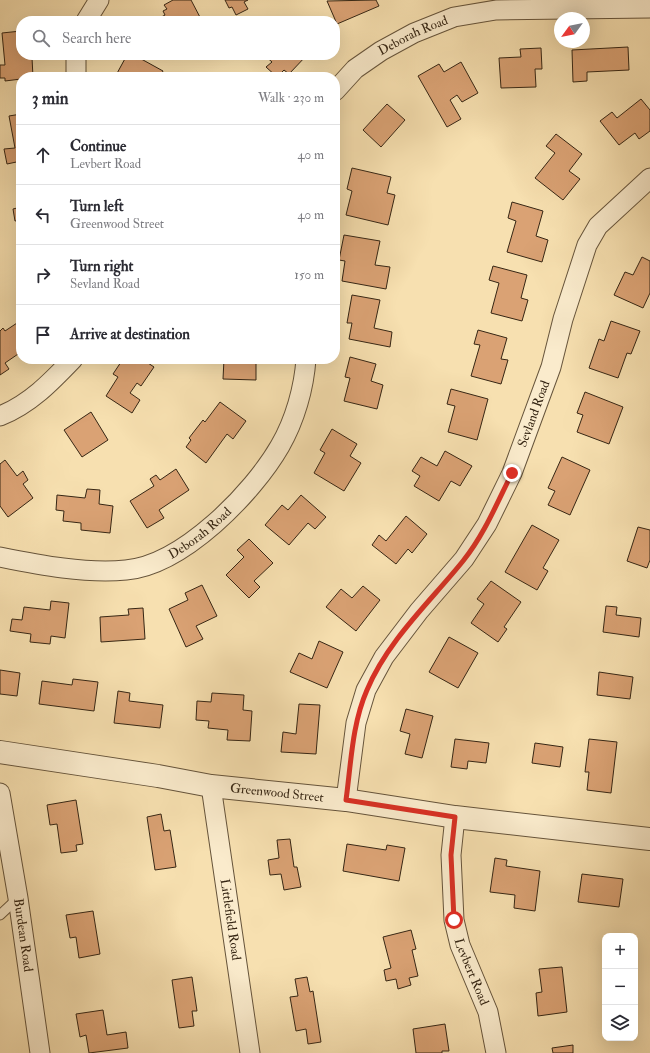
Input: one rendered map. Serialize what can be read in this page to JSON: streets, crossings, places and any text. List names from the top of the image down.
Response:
{
  "streets": {
    "street": [
      "Deborah Road",
      "Sevland Road",
      "Greenwood Street",
      "Littlefield Road",
      "Burdean Road",
      "Levbert Road"
    ]
  },
  "crossings": [
    ["Sevland Road", "Greenwood Street"],
    ["Greenwood Street", "Littlefield Road"],
    ["Greenwood Street", "Levbert Road"]
  ],
  "north": "bottom left",
  "page": {
    "search": "Search here",
    "heading": ["3 min", "Walk · 230 m"],
    "list": [
      ["Continue", "Levbert Road", "40 m"],
      ["Turn left", "Greenwood Street", "40 m"],
      ["Turn right", "Sevland Road", "150 m"],
      "Arrive at destination"
    ],
    "map_buttons": ["+", "−"]
  }
}
